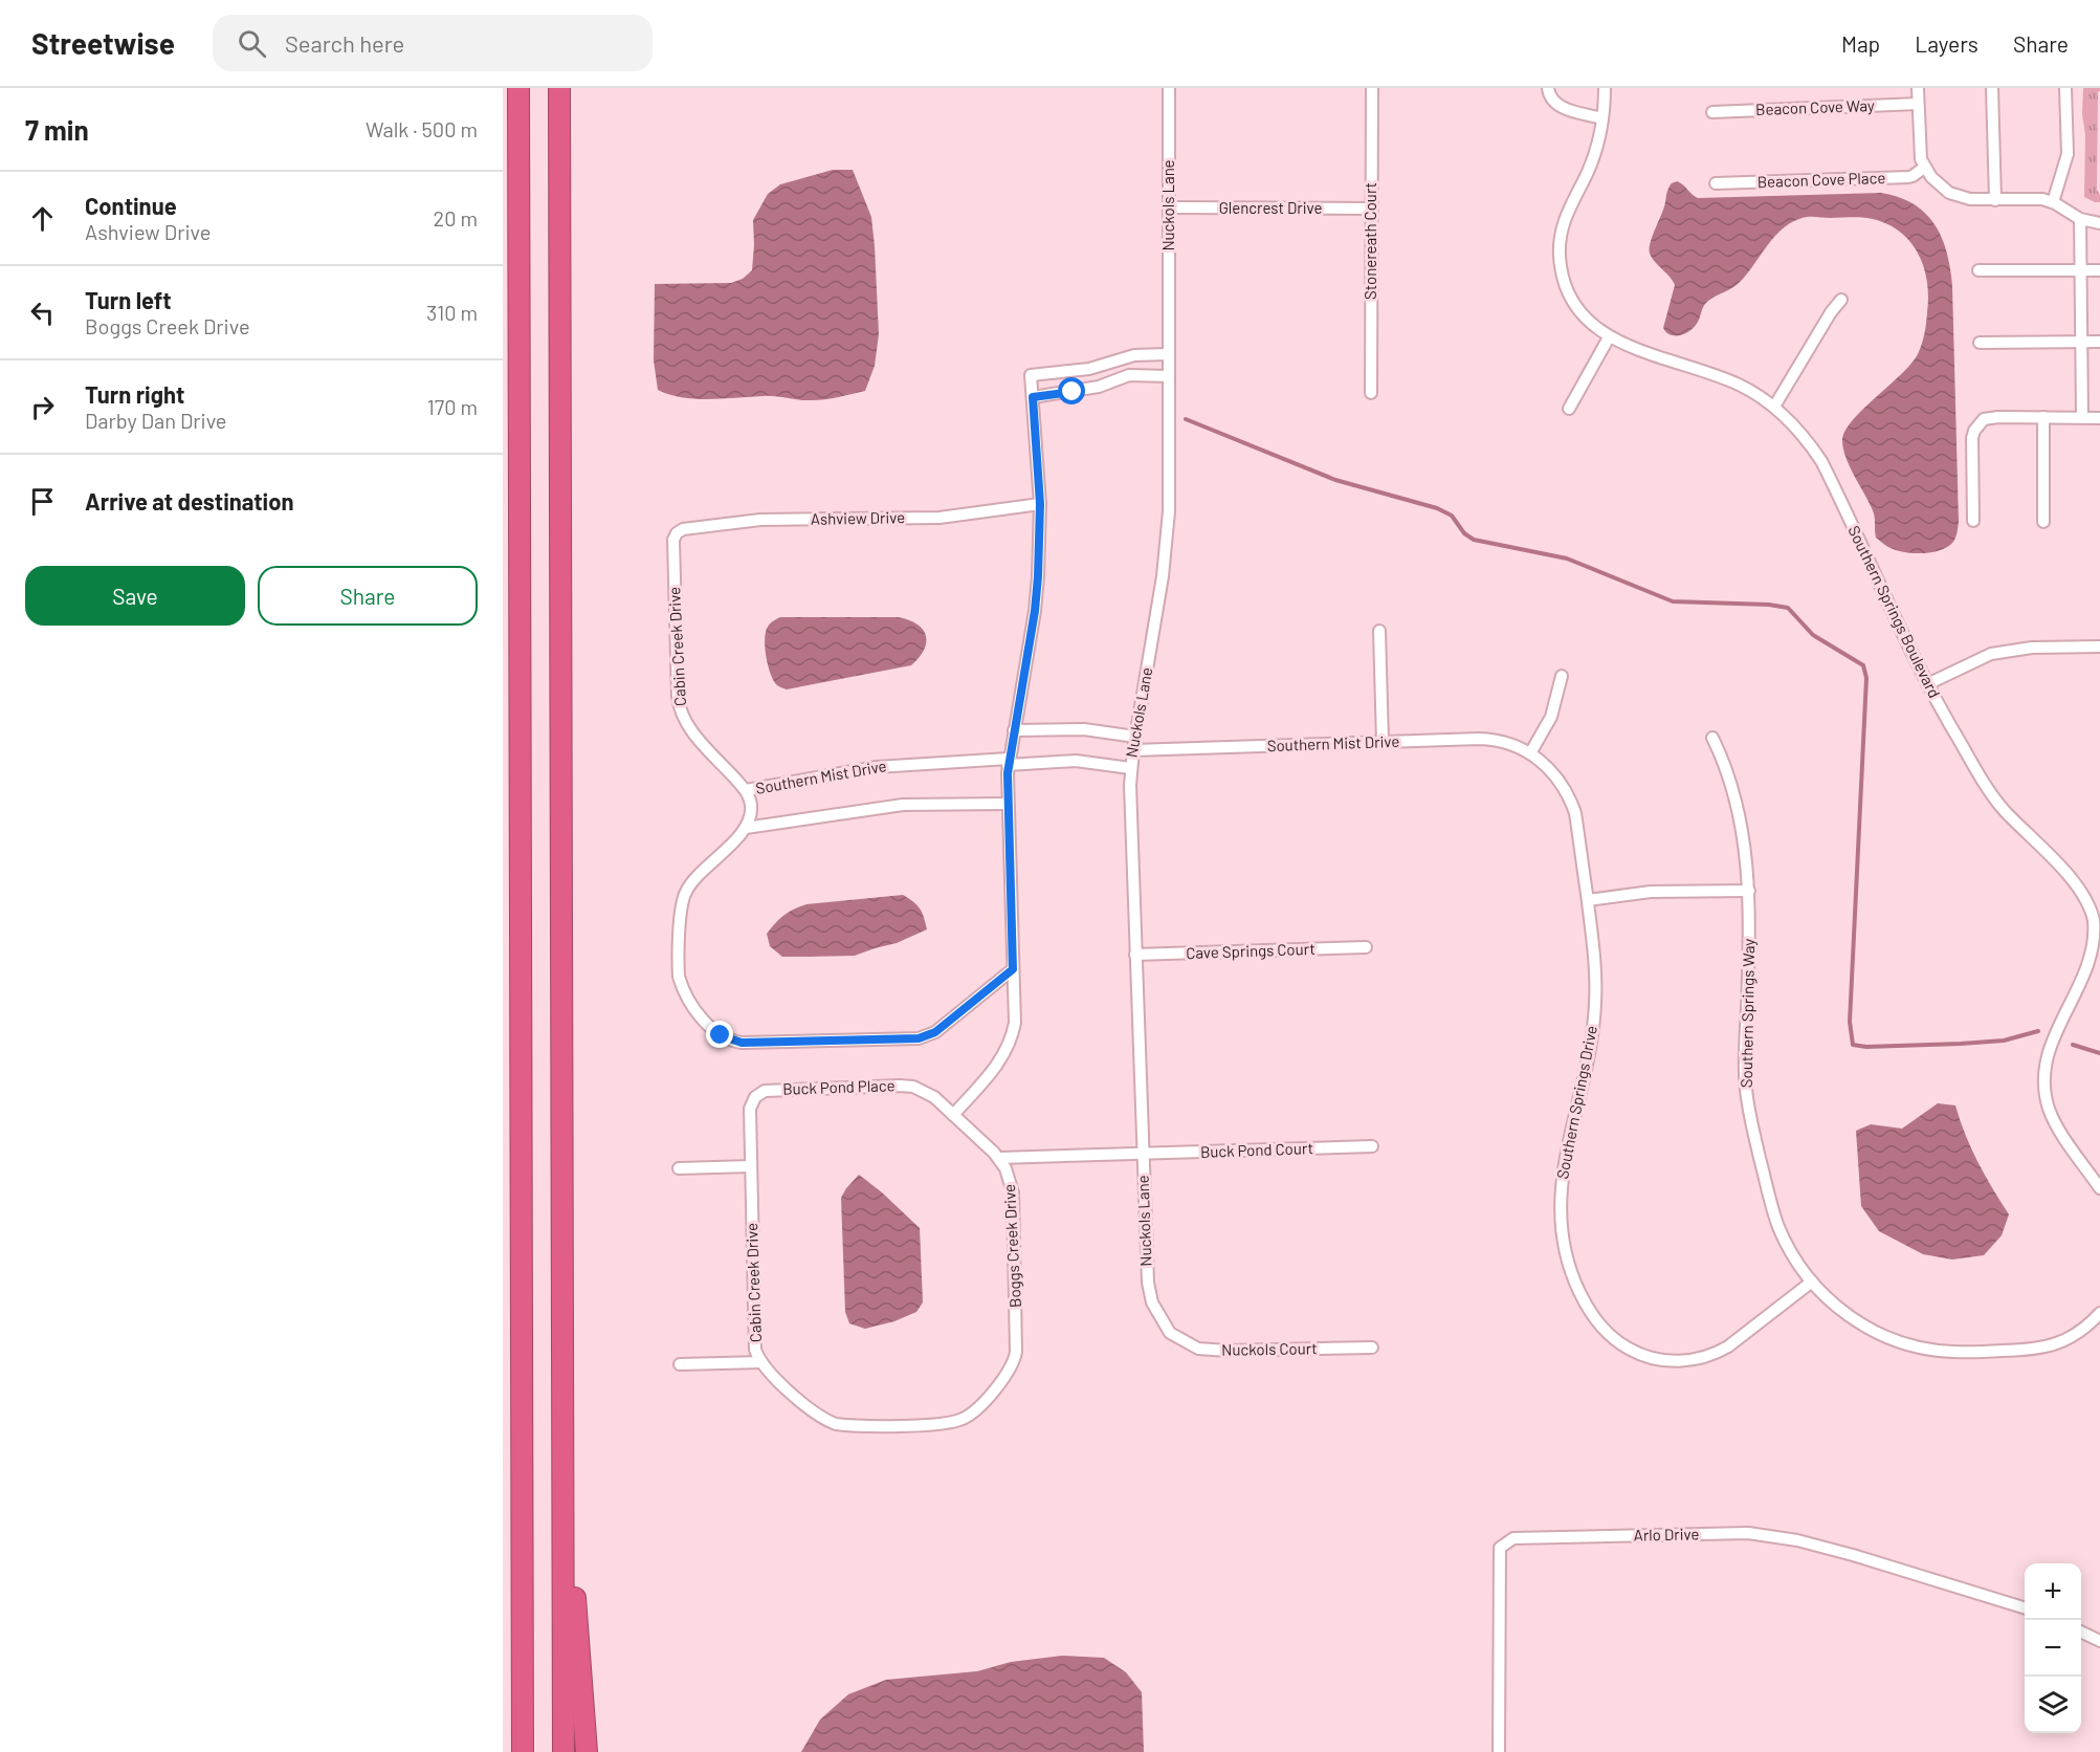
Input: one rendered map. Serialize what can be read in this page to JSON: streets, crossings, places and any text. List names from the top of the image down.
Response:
{
  "streets": {
    "street": [
      "Beacon Cove Way",
      "Beacon Cove Place",
      "Nuckols Lane",
      "Glencrest Drive",
      "Stonereath Court",
      "Ashview Drive",
      "Southern Springs Boulevard",
      "Cabin Creek Drive",
      "Southern Mist Drive",
      "Cave Springs Court",
      "Southern Springs Way",
      "Buck Pond Place",
      "Southern Springs Drive",
      "Buck Pond Court",
      "Boggs Creek Drive",
      "Nuckols Court",
      "Arlo Drive"
    ]
  },
  "crossings": [
    ["Nuckols Lane", "Glencrest Drive"],
    ["Nuckols Lane", "Southern Mist Drive"],
    ["Nuckols Lane", "Cave Springs Court"],
    ["Nuckols Lane", "Buck Pond Court"],
    ["Nuckols Lane", "Nuckols Court"],
    ["Glencrest Drive", "Stonereath Court"],
    ["Ashview Drive", "Cabin Creek Drive"],
    ["Cabin Creek Drive", "Southern Mist Drive"],
    ["Cabin Creek Drive", "Buck Pond Place"],
    ["Cabin Creek Drive", "Boggs Creek Drive"],
    ["Southern Mist Drive", "Southern Springs Drive"],
    ["Southern Springs Way", "Southern Springs Drive"],
    ["Buck Pond Place", "Boggs Creek Drive"],
    ["Buck Pond Court", "Boggs Creek Drive"]
  ],
  "page": {
    "header": "Streetwise",
    "search": "Search here",
    "nav": ["Map", "Layers", "Share"],
    "heading": ["7 min", "Walk · 500 m"],
    "list": [
      ["Continue", "Ashview Drive", "20 m"],
      ["Turn left", "Boggs Creek Drive", "310 m"],
      ["Turn right", "Darby Dan Drive", "170 m"],
      "Arrive at destination"
    ],
    "buttons": ["Save", "Share"],
    "map_buttons": ["+", "−"]
  }
}
